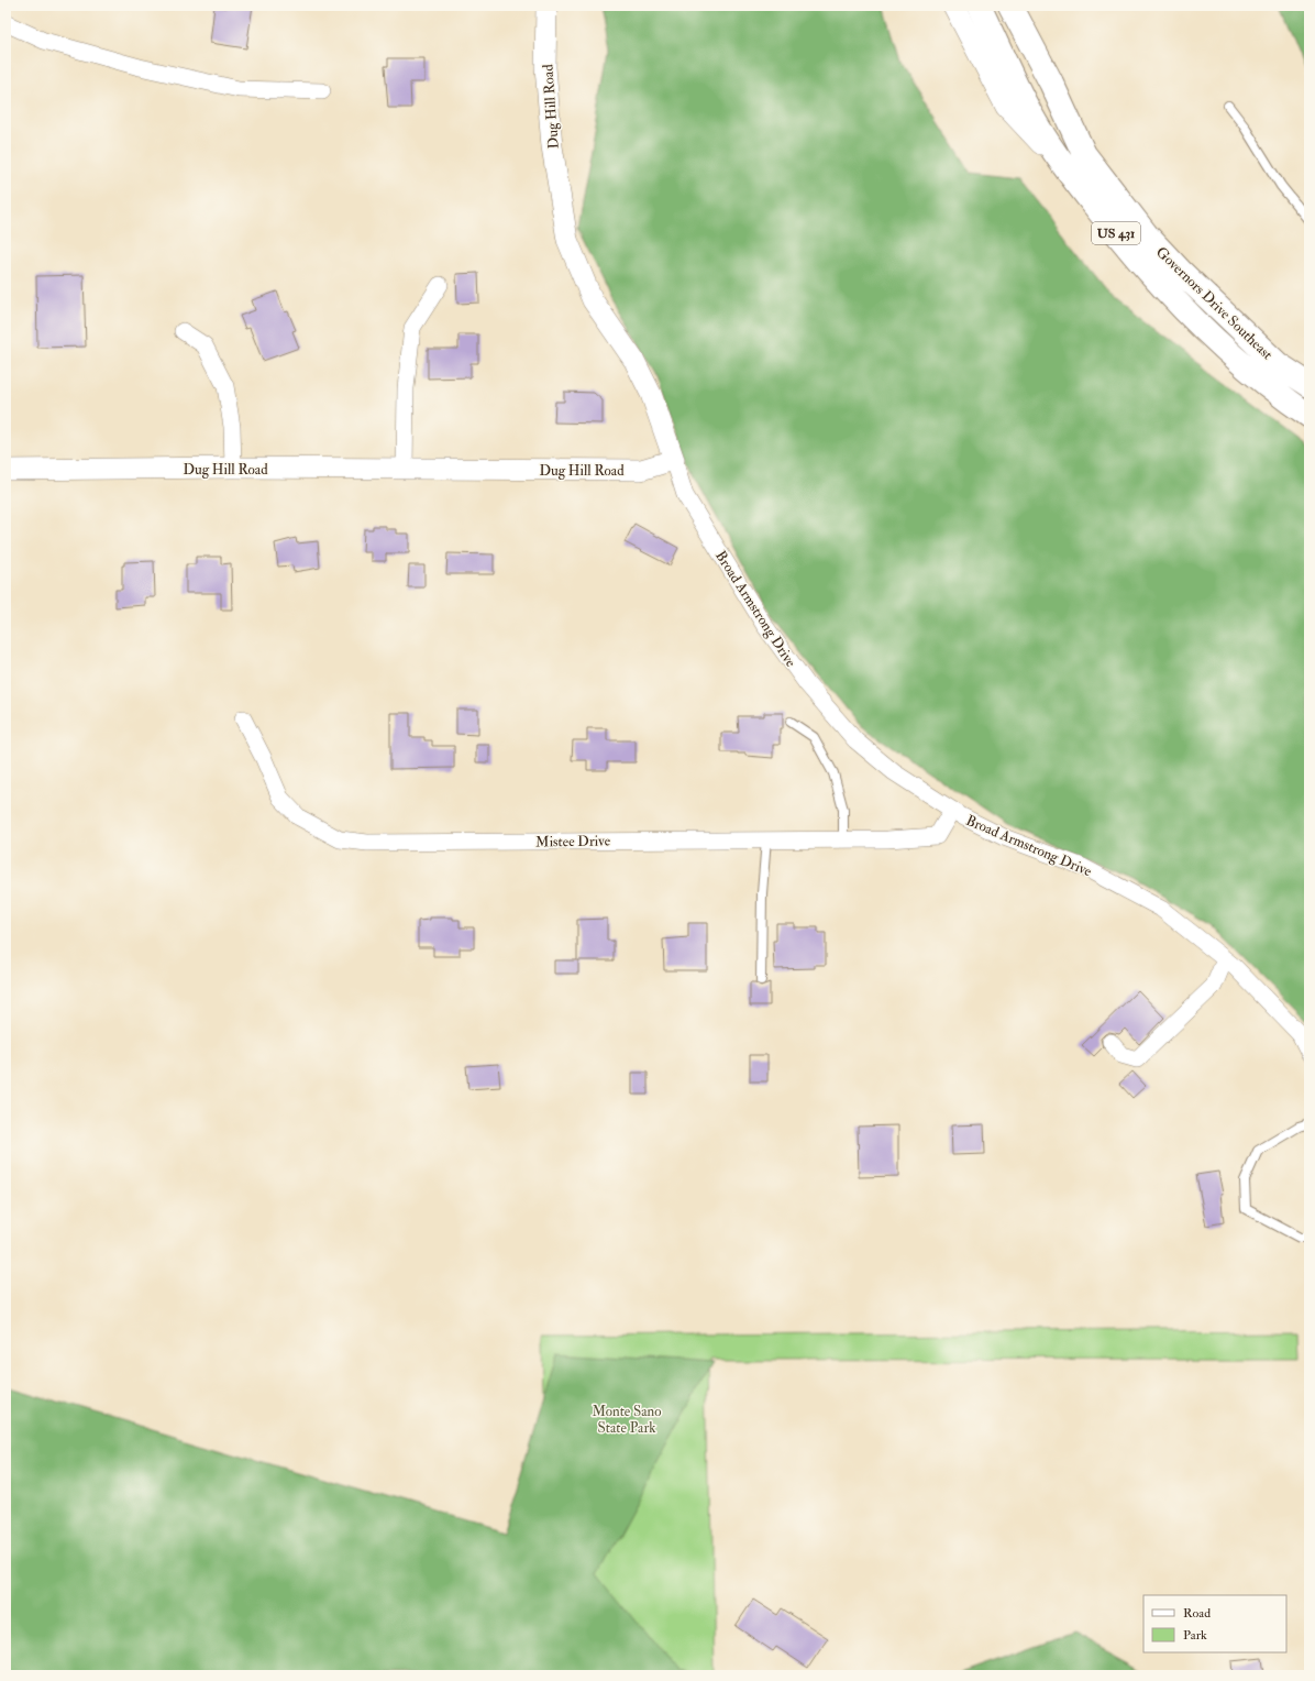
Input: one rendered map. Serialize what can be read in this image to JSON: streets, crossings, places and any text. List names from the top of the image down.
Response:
{
  "streets": {
    "highway": ["US 431", "Governors Drive Southeast"],
    "street": ["Dug Hill Road", "Broad Armstrong Drive", "Mistee Drive"]
  },
  "crossings": [
    ["Dug Hill Road", "Broad Armstrong Drive"],
    ["Broad Armstrong Drive", "Mistee Drive"]
  ],
  "parks": ["Monte Sano State Park"],
  "legend": ["Road", "Park"]
}
